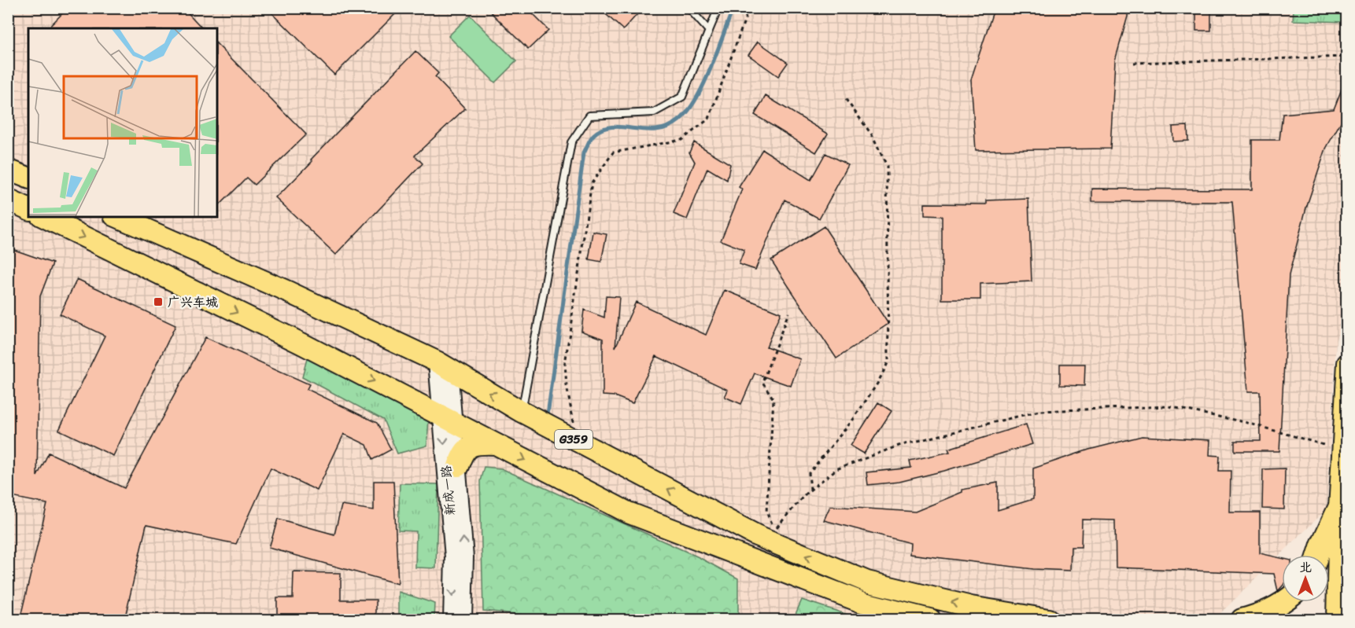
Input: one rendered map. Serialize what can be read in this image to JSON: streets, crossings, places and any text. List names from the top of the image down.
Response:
{
  "streets": {
    "highway": ["G359"],
    "street": ["新成一路"]
  },
  "crossings": [
    ["G359", "新成一路"]
  ],
  "places": {
    "transit": ["广兴车城"]
  },
  "north": "top"
}
